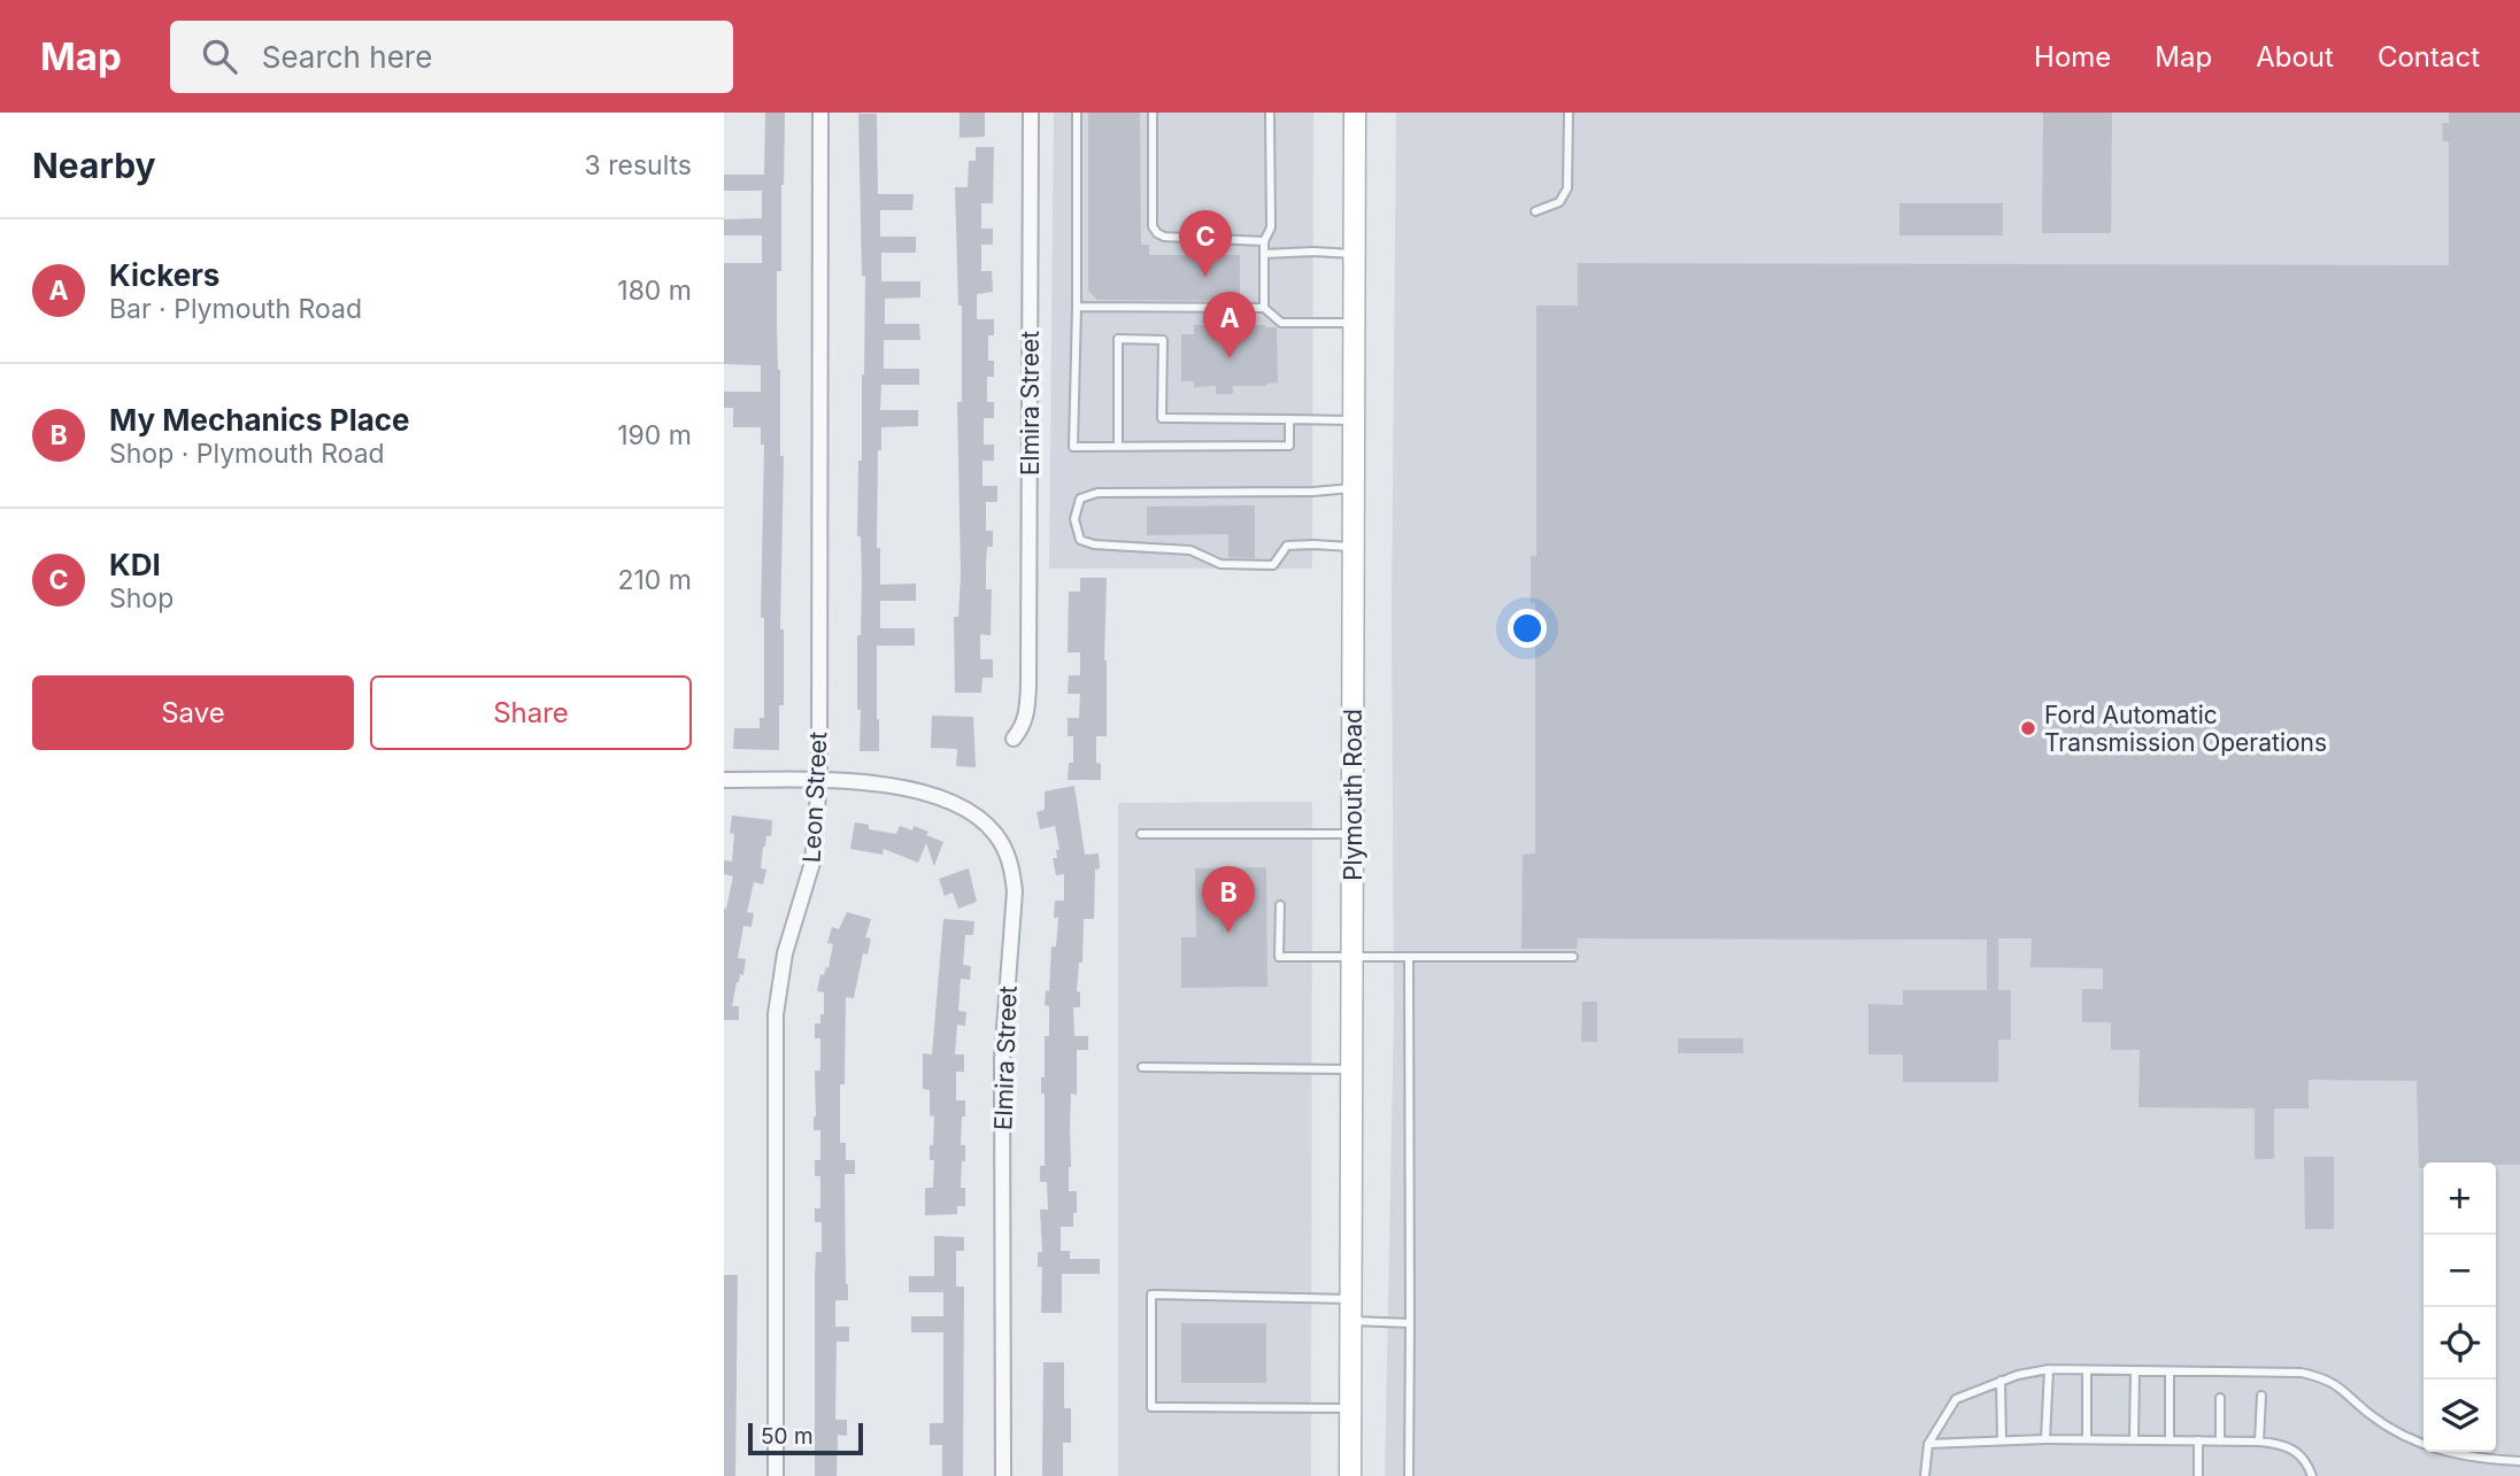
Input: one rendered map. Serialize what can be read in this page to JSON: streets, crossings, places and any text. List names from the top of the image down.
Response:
{
  "streets": {
    "main road": ["Plymouth Road"],
    "street": ["Elmira Street", "Leon Street"]
  },
  "crossings": [
    ["Elmira Street", "Leon Street"]
  ],
  "places": ["Ford Automatic Transmission Operations"],
  "scale_bar": "50 m",
  "page": {
    "header": "Map",
    "search": "Search here",
    "nav": [
      "Home",
      "Map",
      "About",
      "Contact"
    ],
    "heading": ["Nearby", "3 results"],
    "pins": ["C", "A", "B"],
    "list": [
      {
        "mark": "A",
        "name": "Kickers",
        "note": "Bar · Plymouth Road",
        "value": "180 m"
      },
      {
        "mark": "B",
        "name": "My Mechanics Place",
        "note": "Shop · Plymouth Road",
        "value": "190 m"
      },
      {
        "mark": "C",
        "name": "KDI",
        "note": "Shop",
        "value": "210 m"
      }
    ],
    "buttons": ["Save", "Share"],
    "map_buttons": ["+", "−"],
    "scale": "50 m"
  }
}
